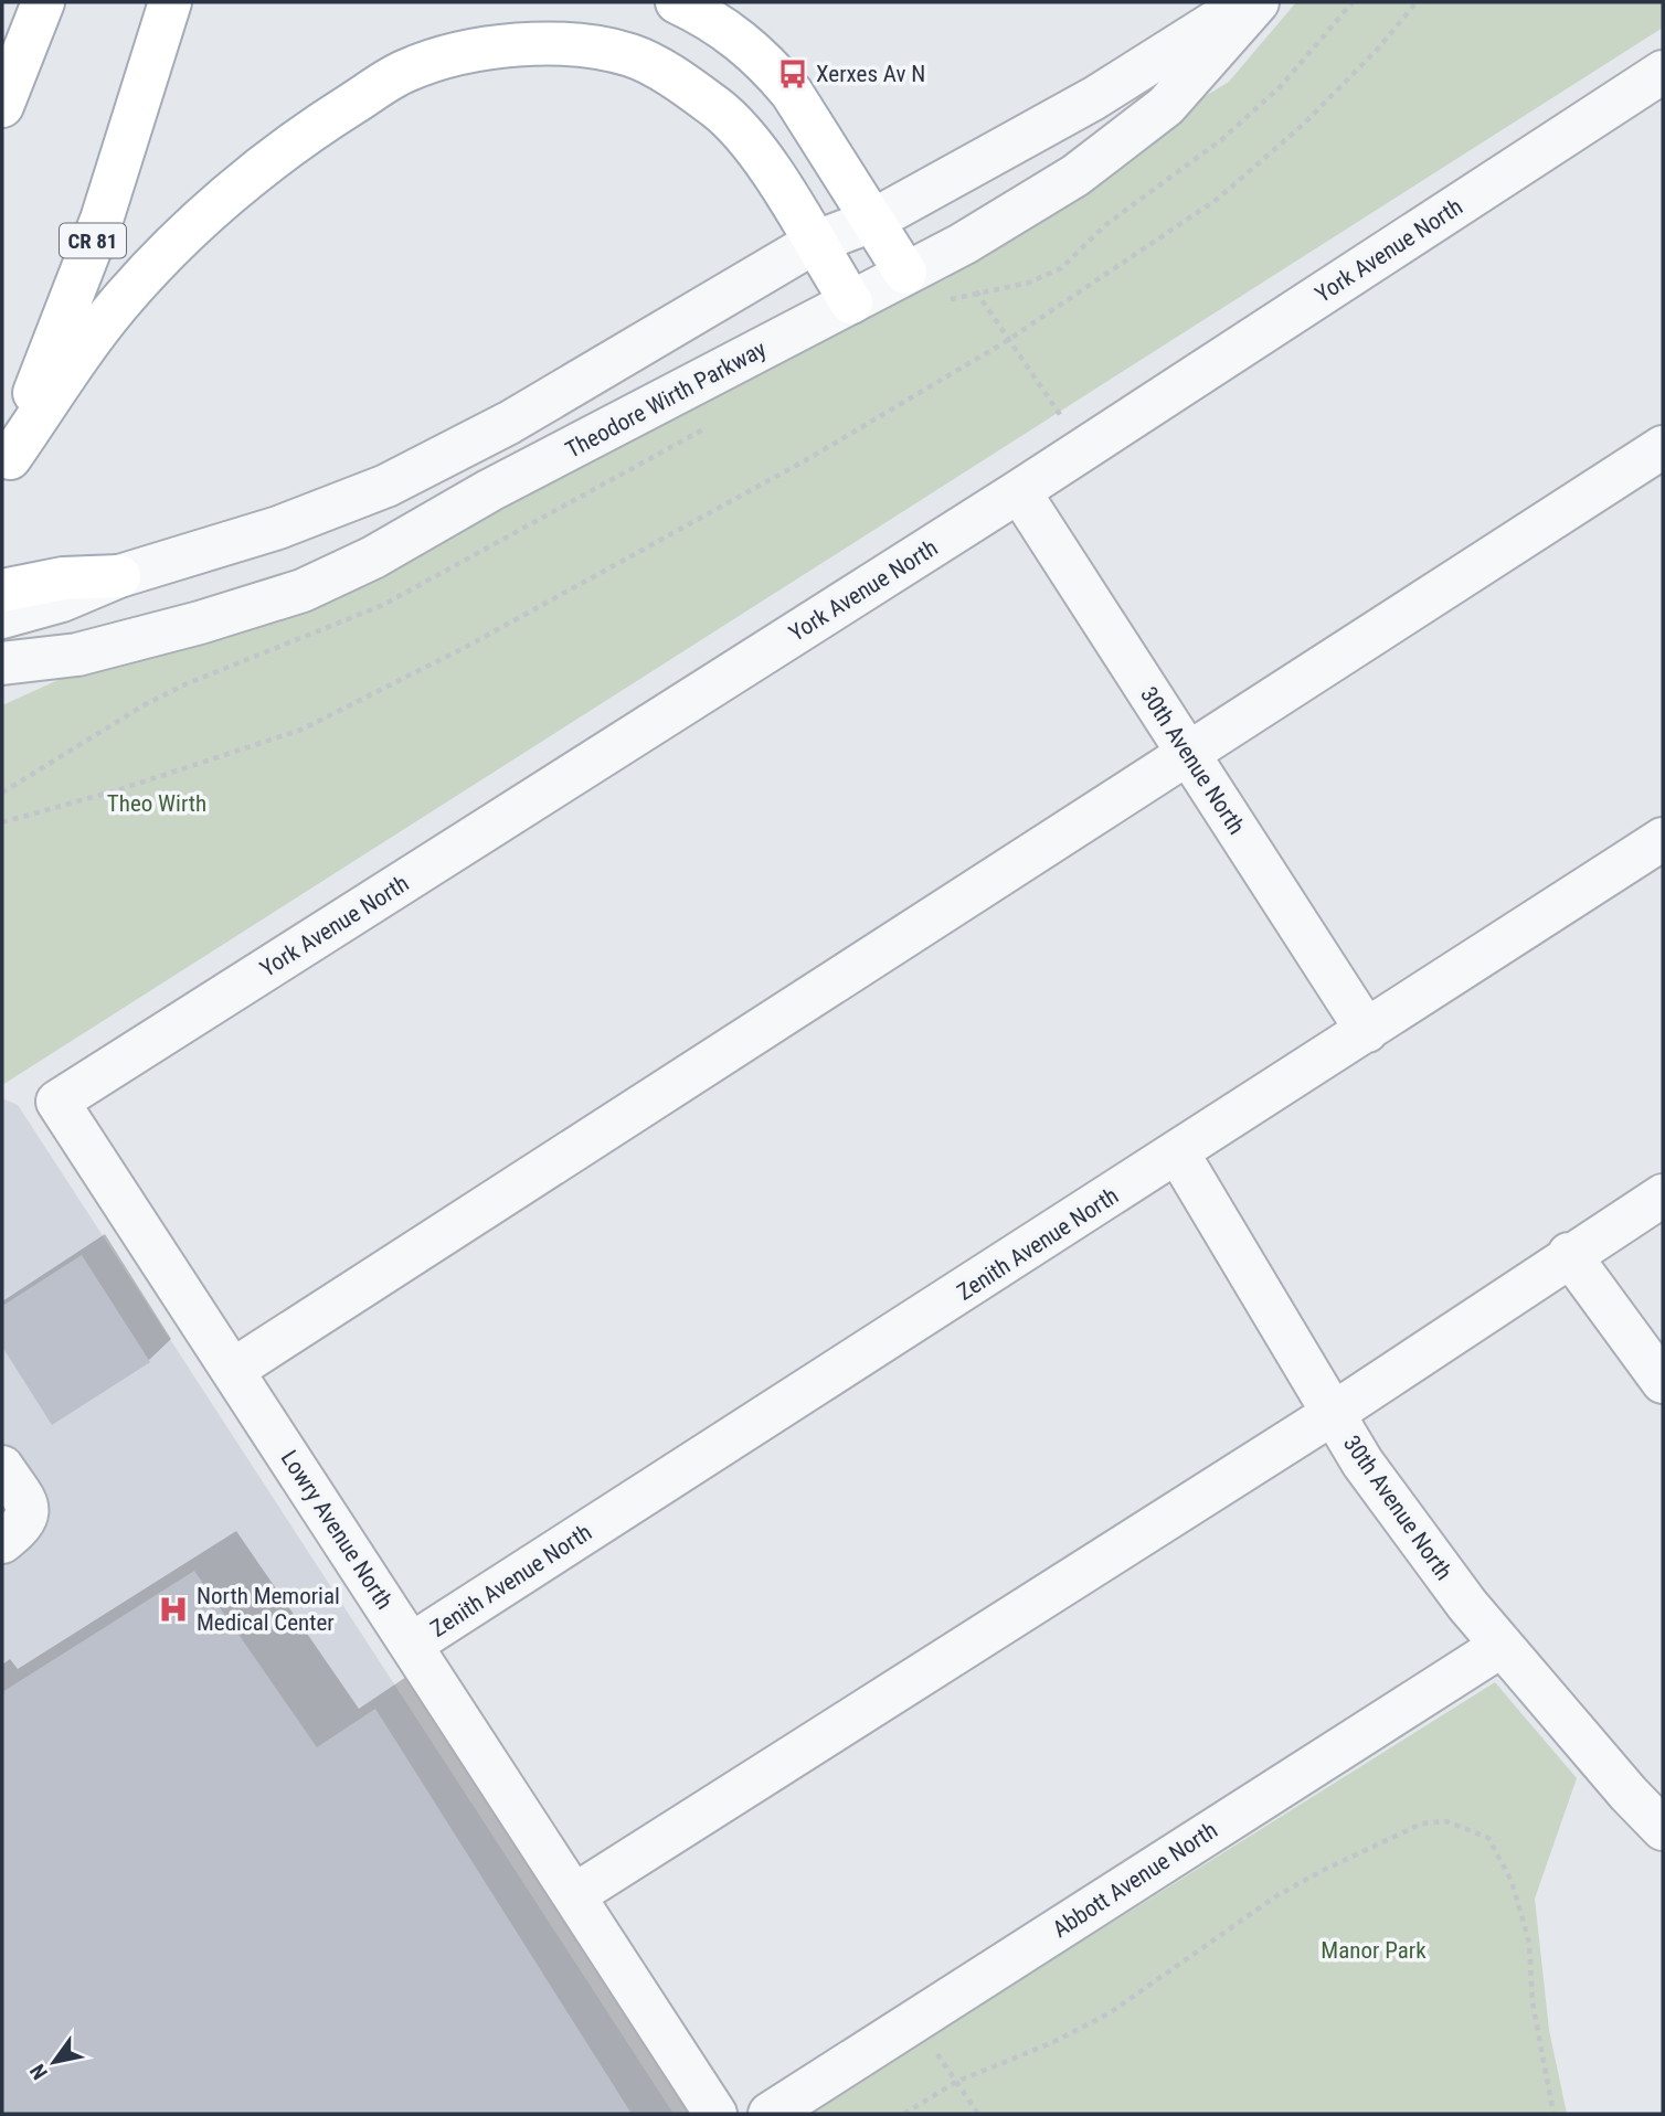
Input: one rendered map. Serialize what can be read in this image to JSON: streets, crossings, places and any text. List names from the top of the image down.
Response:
{
  "streets": {
    "main road": ["CR 81"],
    "street": [
      "York Avenue North",
      "Theodore Wirth Parkway",
      "30th Avenue North",
      "Zenith Avenue North",
      "Lowry Avenue North",
      "Abbott Avenue North"
    ]
  },
  "crossings": [
    ["York Avenue North", "30th Avenue North"],
    ["York Avenue North", "Lowry Avenue North"],
    ["30th Avenue North", "Zenith Avenue North"],
    ["30th Avenue North", "Abbott Avenue North"],
    ["Zenith Avenue North", "Lowry Avenue North"]
  ],
  "parks": ["Theo Wirth", "Manor Park"],
  "places": {
    "bus stop": ["Xerxes Av N"],
    "hospital": ["North Memorial Medical Center"]
  },
  "north": "bottom left"
}
